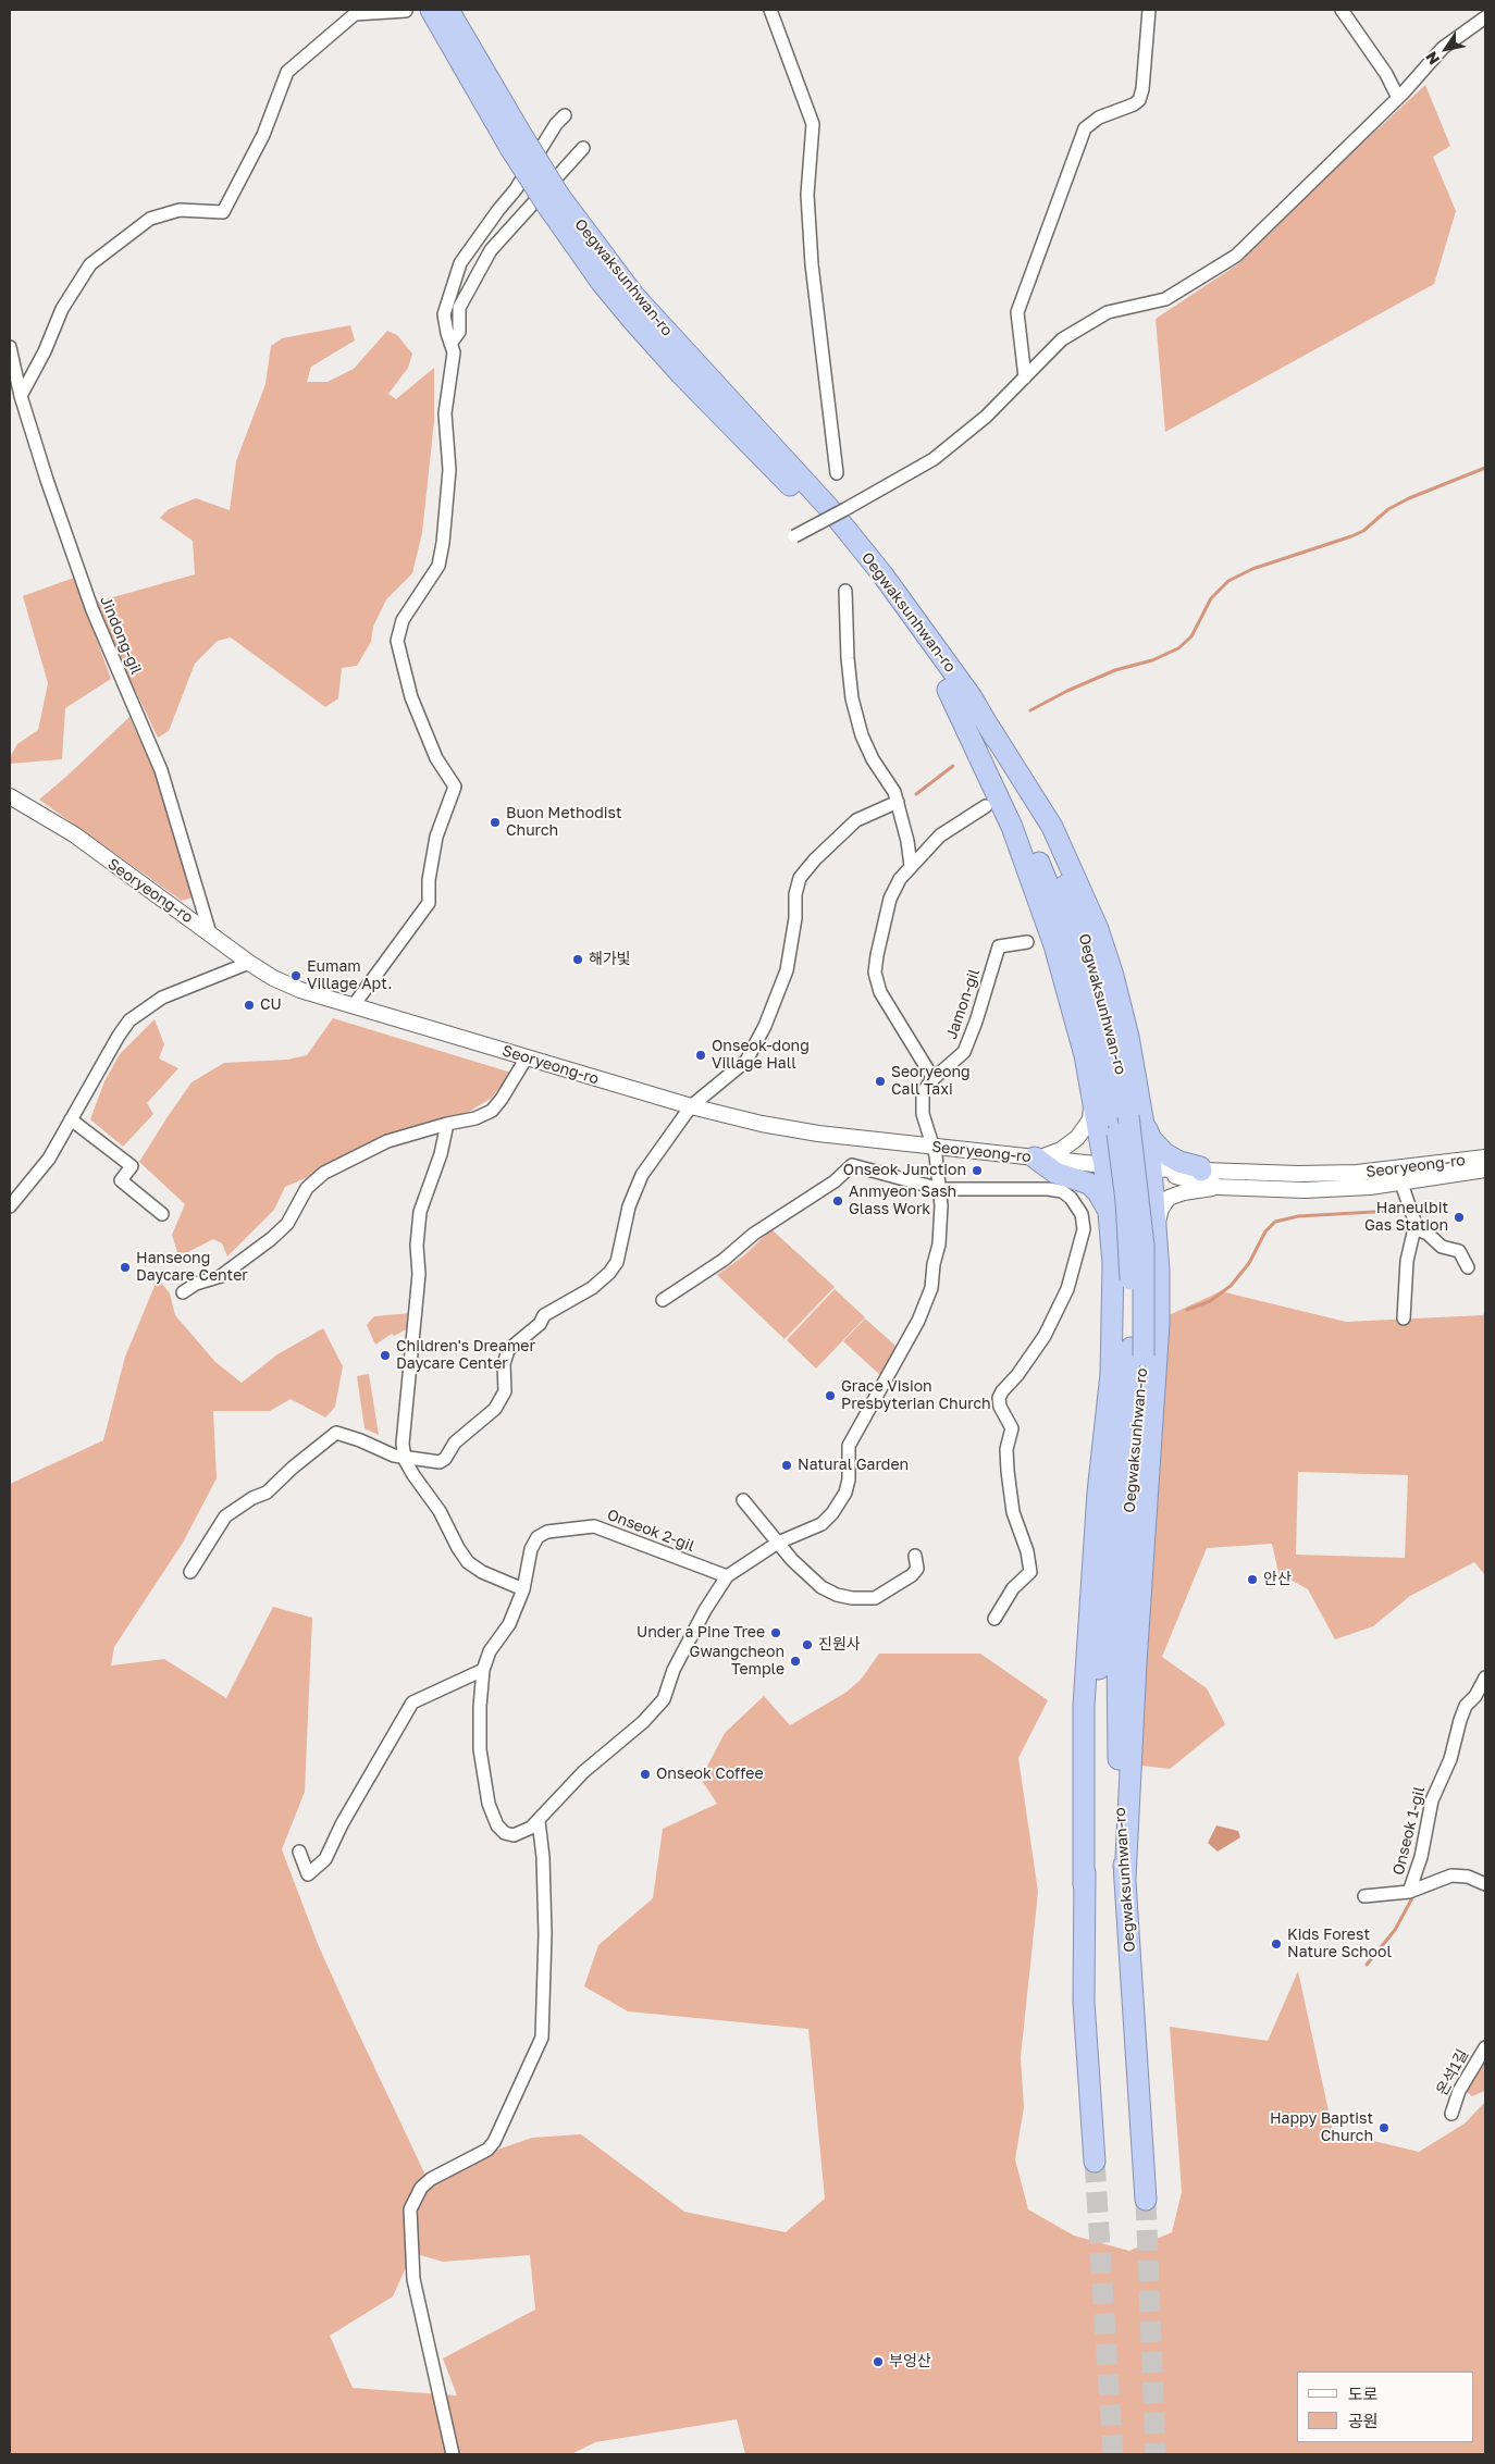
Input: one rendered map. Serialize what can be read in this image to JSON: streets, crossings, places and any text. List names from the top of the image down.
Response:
{
  "streets": {
    "highway": ["Oegwaksunhwan-ro"],
    "street": [
      "Jindong-gil",
      "Seoryeong-ro",
      "Jamon-gil",
      "Onseok 2-gil",
      "Onseok 1-gil",
      "온석1길"
    ]
  },
  "crossings": [
    ["Jindong-gil", "Seoryeong-ro"],
    ["Seoryeong-ro", "Jamon-gil"]
  ],
  "places": [
    "Buon Methodist Church",
    "해가빛",
    "Eumam Village Apt.",
    "CU",
    "Onseok-dong Village Hall",
    "Seoryeong Call Taxi",
    "Onseok Junction",
    "Anmyeon Sash Glass Work",
    "Haneulbit Gas Station",
    "Hanseong Daycare Center",
    "Children's Dreamer Daycare Center",
    "Grace Vision Presbyterian Church",
    "Natural Garden",
    "안산",
    "Under a Pine Tree",
    "진원사",
    "Gwangcheon Temple",
    "Onseok Coffee",
    "Kids Forest Nature School",
    "Happy Baptist Church",
    "부엉산"
  ],
  "legend": ["도로", "공원"],
  "north": "bottom left"
}
